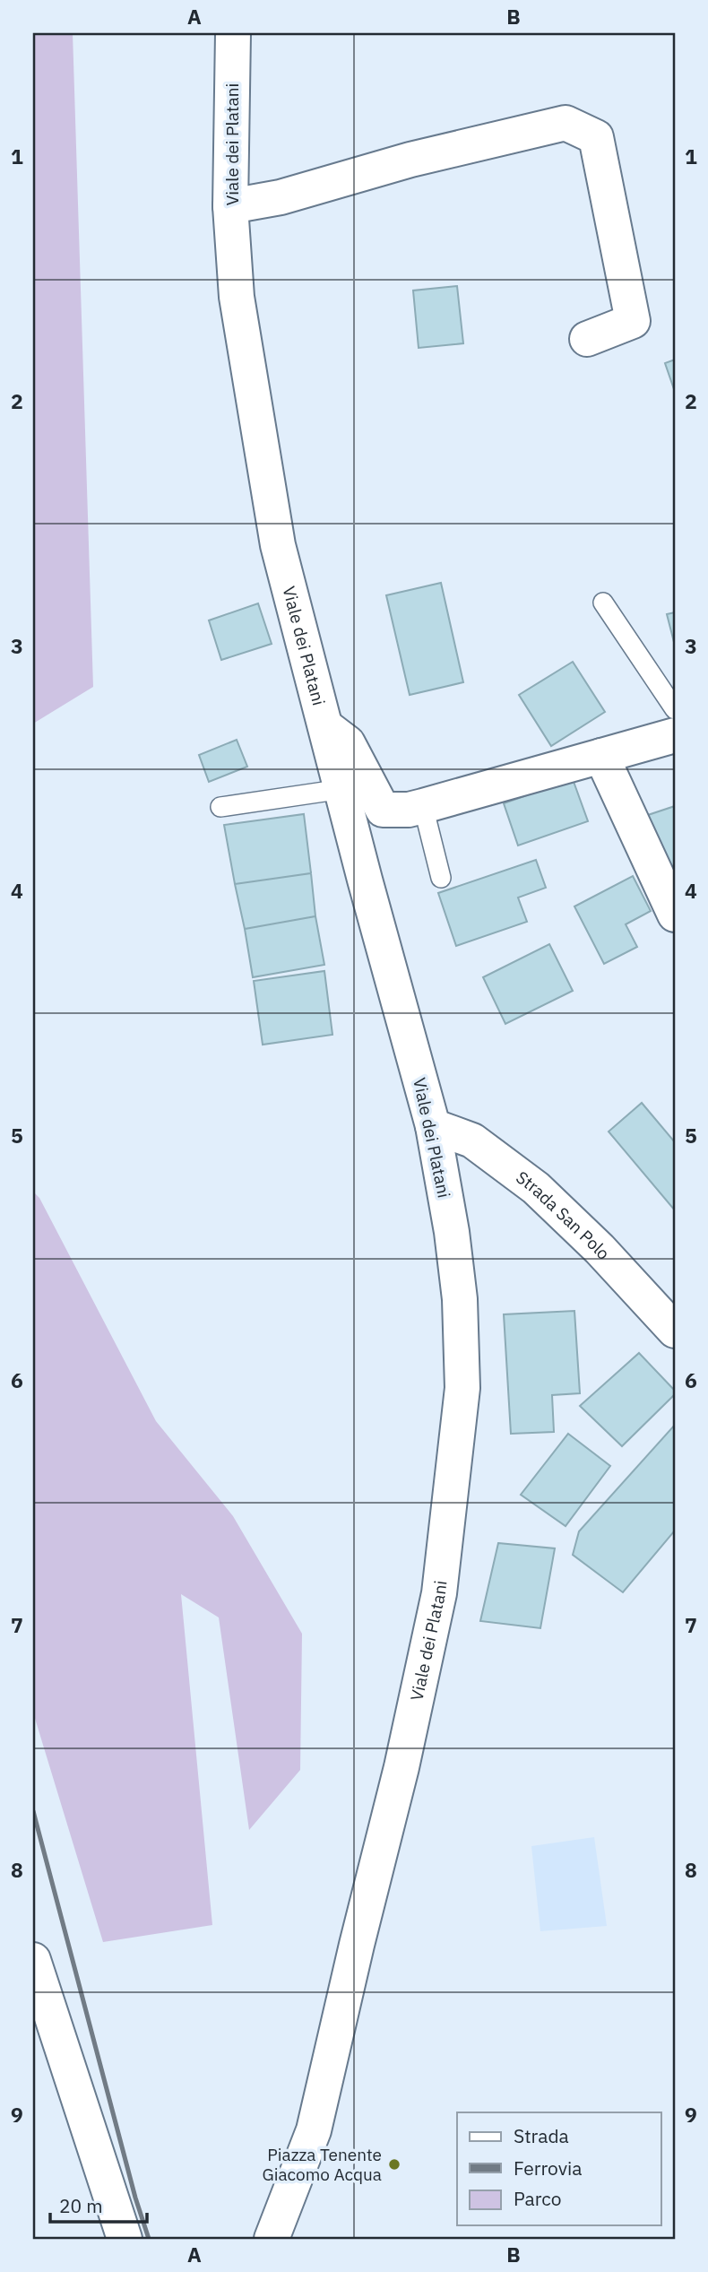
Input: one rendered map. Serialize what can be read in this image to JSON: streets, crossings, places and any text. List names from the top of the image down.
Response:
{
  "streets": {
    "street": ["Viale dei Platani", "Strada San Polo"]
  },
  "crossings": [
    ["Viale dei Platani", "Strada San Polo"]
  ],
  "places": ["Piazza Tenente Giacomo Acqua"],
  "legend": ["Strada", "Ferrovia", "Parco"],
  "scale_bar": "20 m",
  "grid": {
    "columns": ["A", "B"],
    "rows": [
      "1",
      "2",
      "3",
      "4",
      "5",
      "6",
      "7",
      "8",
      "9"
    ]
  }
}
